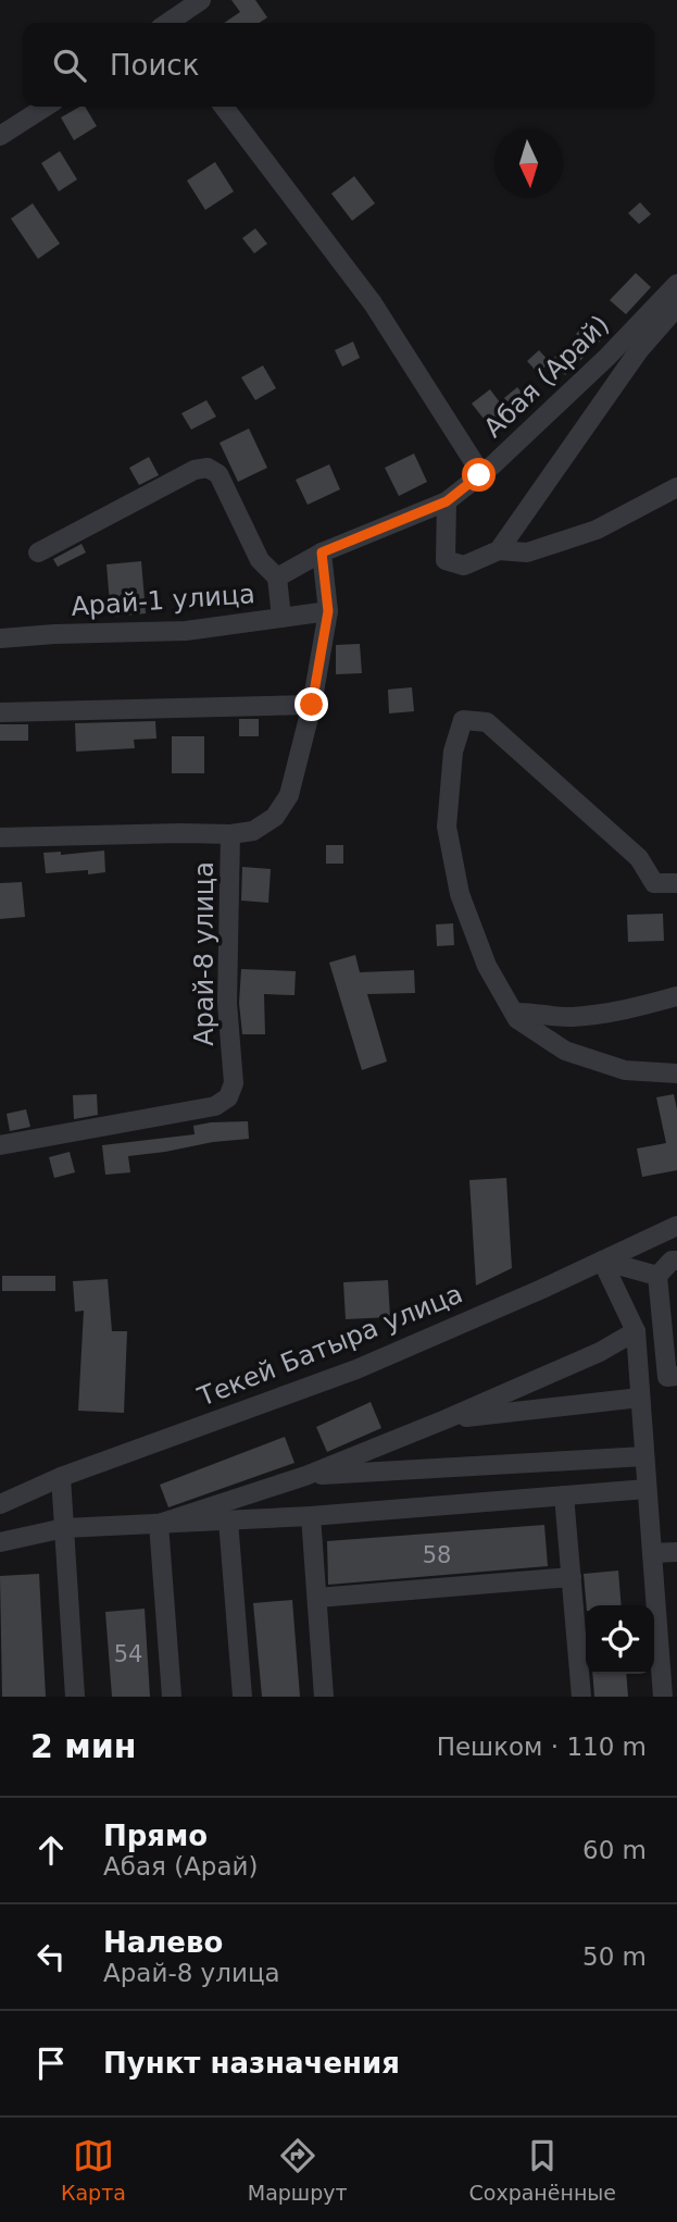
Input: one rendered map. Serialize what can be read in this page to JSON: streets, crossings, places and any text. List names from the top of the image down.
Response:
{
  "streets": {
    "street": [
      "Абая (Арай)",
      "Арай-1 улица",
      "Арай-8 улица",
      "Текей Батыра улица"
    ]
  },
  "crossings": [
    ["Абая (Арай)", "Арай-8 улица"],
    ["Арай-1 улица", "Арай-8 улица"]
  ],
  "house_numbers": ["58", "54"],
  "north": "bottom",
  "page": {
    "search": "Поиск",
    "heading": ["2 мин", "Пешком · 110 m"],
    "list": [
      ["Прямо", "Абая (Арай)", "60 m"],
      ["Налево", "Арай-8 улица", "50 m"],
      "Пункт назначения"
    ],
    "nav": ["Карта", "Маршрут", "Сохранённые"]
  }
}
